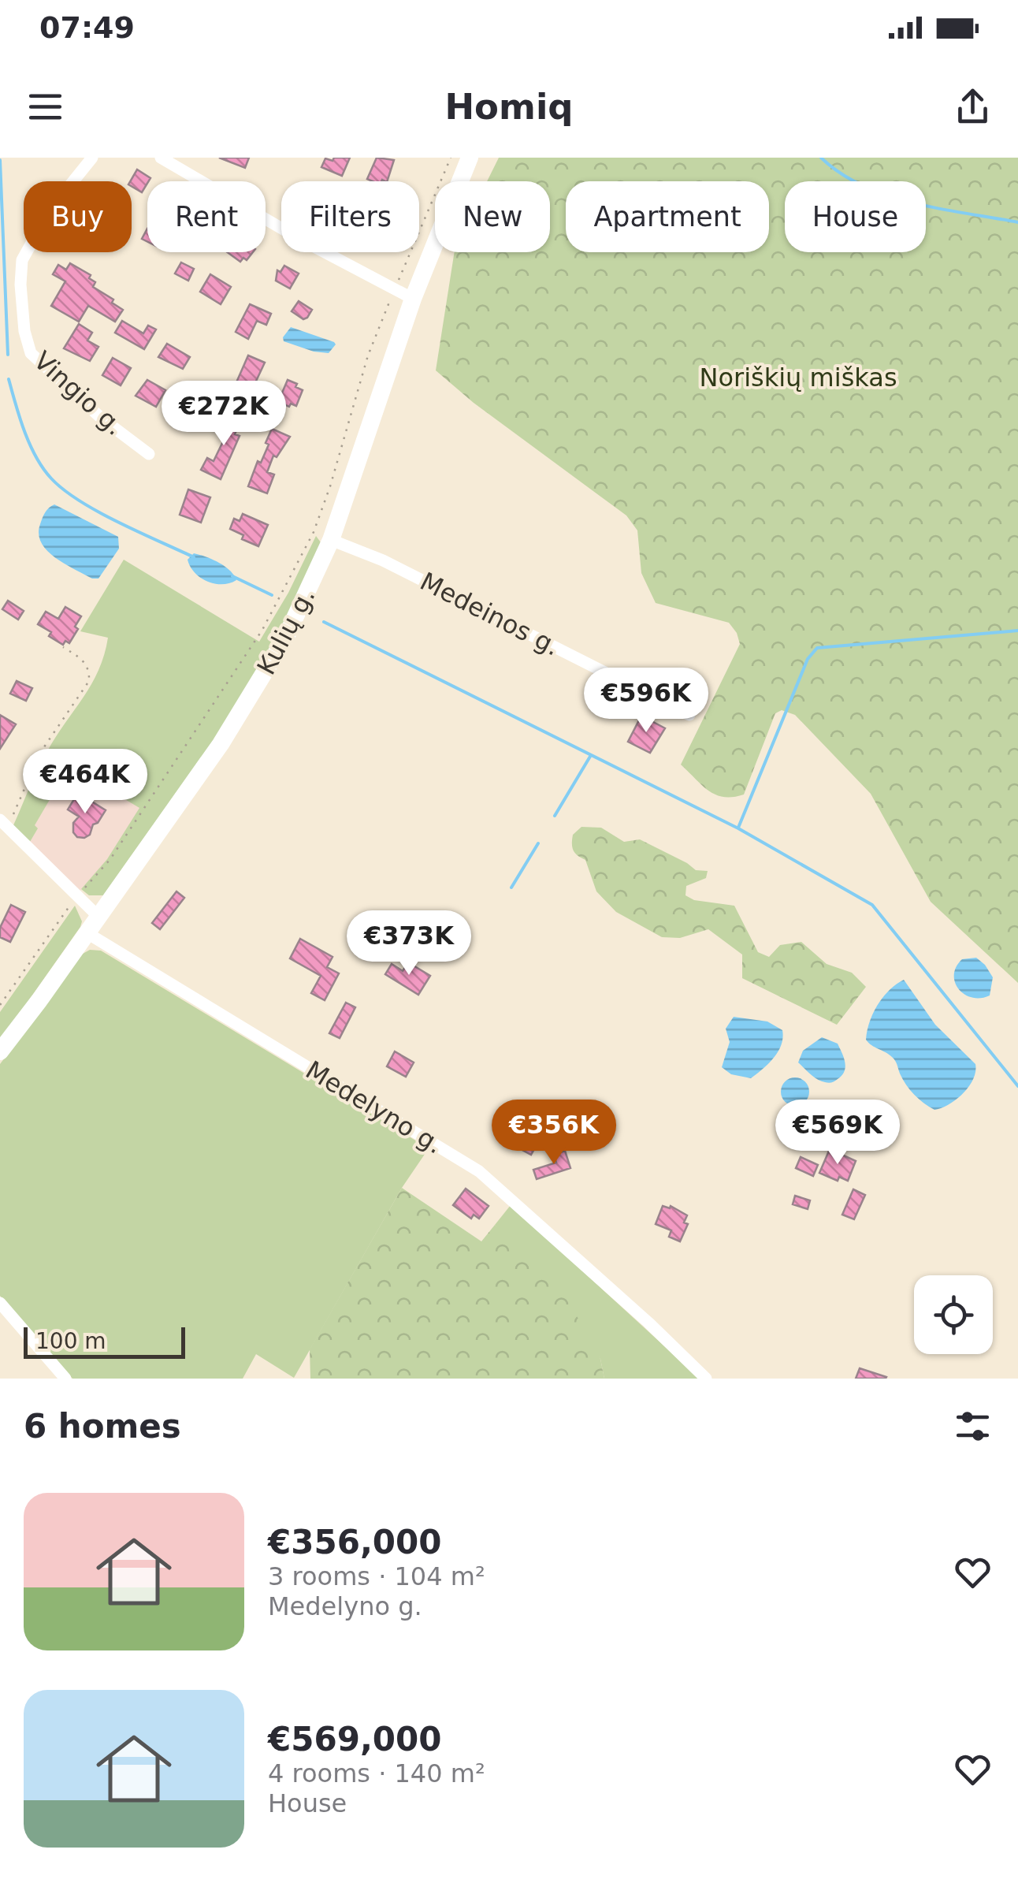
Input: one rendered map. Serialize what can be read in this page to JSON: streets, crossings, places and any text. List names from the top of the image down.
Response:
{
  "streets": {
    "main road": ["Kulių g."],
    "street": ["Vingio g.", "Medeinos g.", "Medelyno g."]
  },
  "crossings": [
    ["Medeinos g.", "Kulių g."],
    ["Kulių g.", "Medelyno g."]
  ],
  "parks": ["Noriškių miškas"],
  "scale_bar": "100 m",
  "page": {
    "status": "07:49",
    "header": "Homiq",
    "chip": [
      "Buy",
      "Rent",
      "Filters",
      "New",
      "Apartment",
      "House"
    ],
    "price": [
      "€272K",
      "€596K",
      "€464K",
      "€373K",
      "€356K",
      "€569K"
    ],
    "scale": "100 m",
    "heading": "6 homes",
    "list": [
      {
        "name": "€356,000",
        "note": "3 rooms · 104 m² · Medelyno g."
      },
      {
        "name": "€569,000",
        "note": "4 rooms · 140 m² · House"
      }
    ]
  }
}
